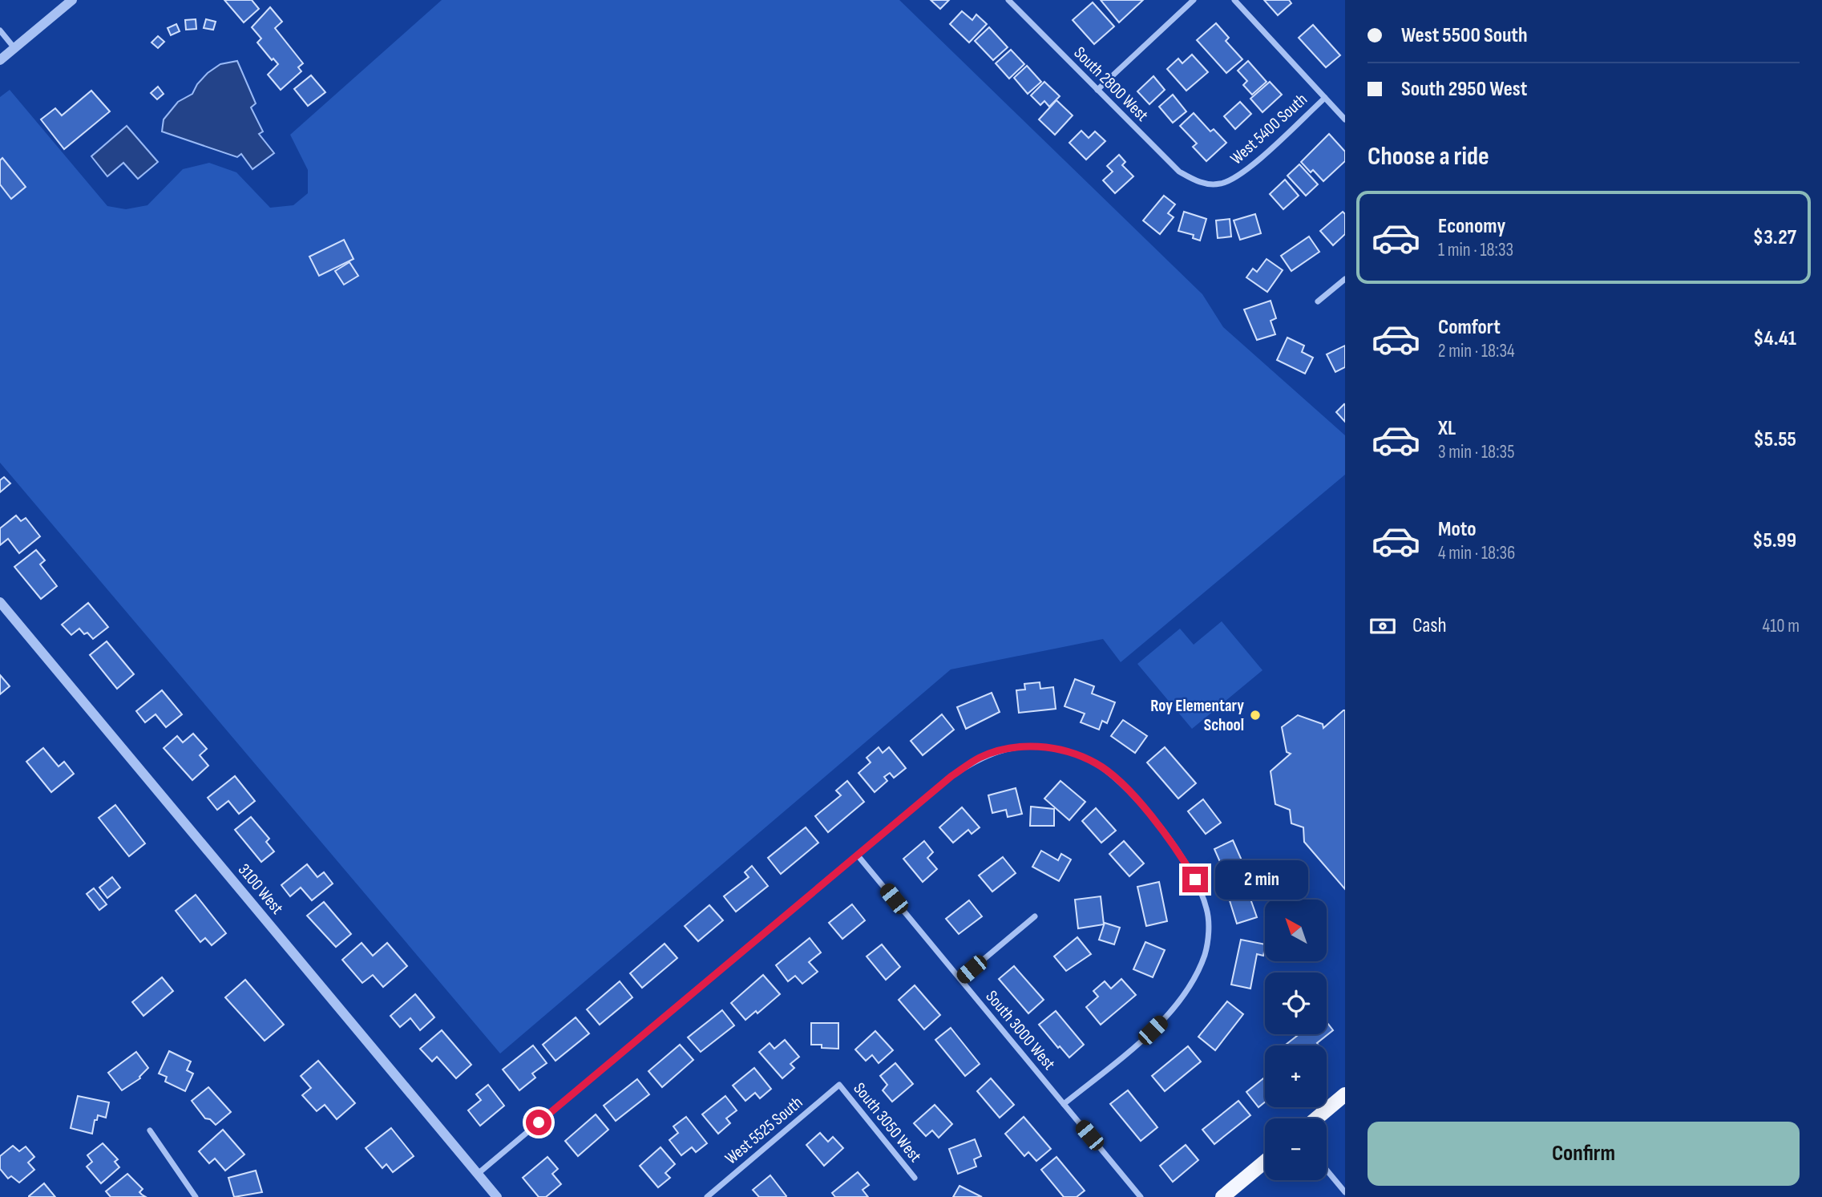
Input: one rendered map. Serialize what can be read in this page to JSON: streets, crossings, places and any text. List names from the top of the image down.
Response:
{
  "streets": {
    "street": [
      "South 2800 West",
      "West 5400 South",
      "3100 West",
      "South 3000 West",
      "South 3050 West",
      "West 5525 South"
    ]
  },
  "crossings": [
    ["South 2800 West", "West 5400 South"],
    ["South 3050 West", "West 5525 South"]
  ],
  "places": ["Roy Elementary School"],
  "north": "top left",
  "page": {
    "banner": ["West 5500 South", "South 2950 West"],
    "heading": "Choose a ride",
    "list": [
      {
        "name": "Economy",
        "note": "1 min · 18:33",
        "value": "$3.27"
      },
      {
        "name": "Comfort",
        "note": "2 min · 18:34",
        "value": "$4.41"
      },
      {
        "name": "XL",
        "note": "3 min · 18:35",
        "value": "$5.55"
      },
      {
        "name": "Moto",
        "note": "4 min · 18:36",
        "value": "$5.99"
      }
    ],
    "pay": ["Cash", "410 m"],
    "bubble": "2 min",
    "map_buttons": ["+", "−"],
    "buttons": "Confirm"
  }
}
